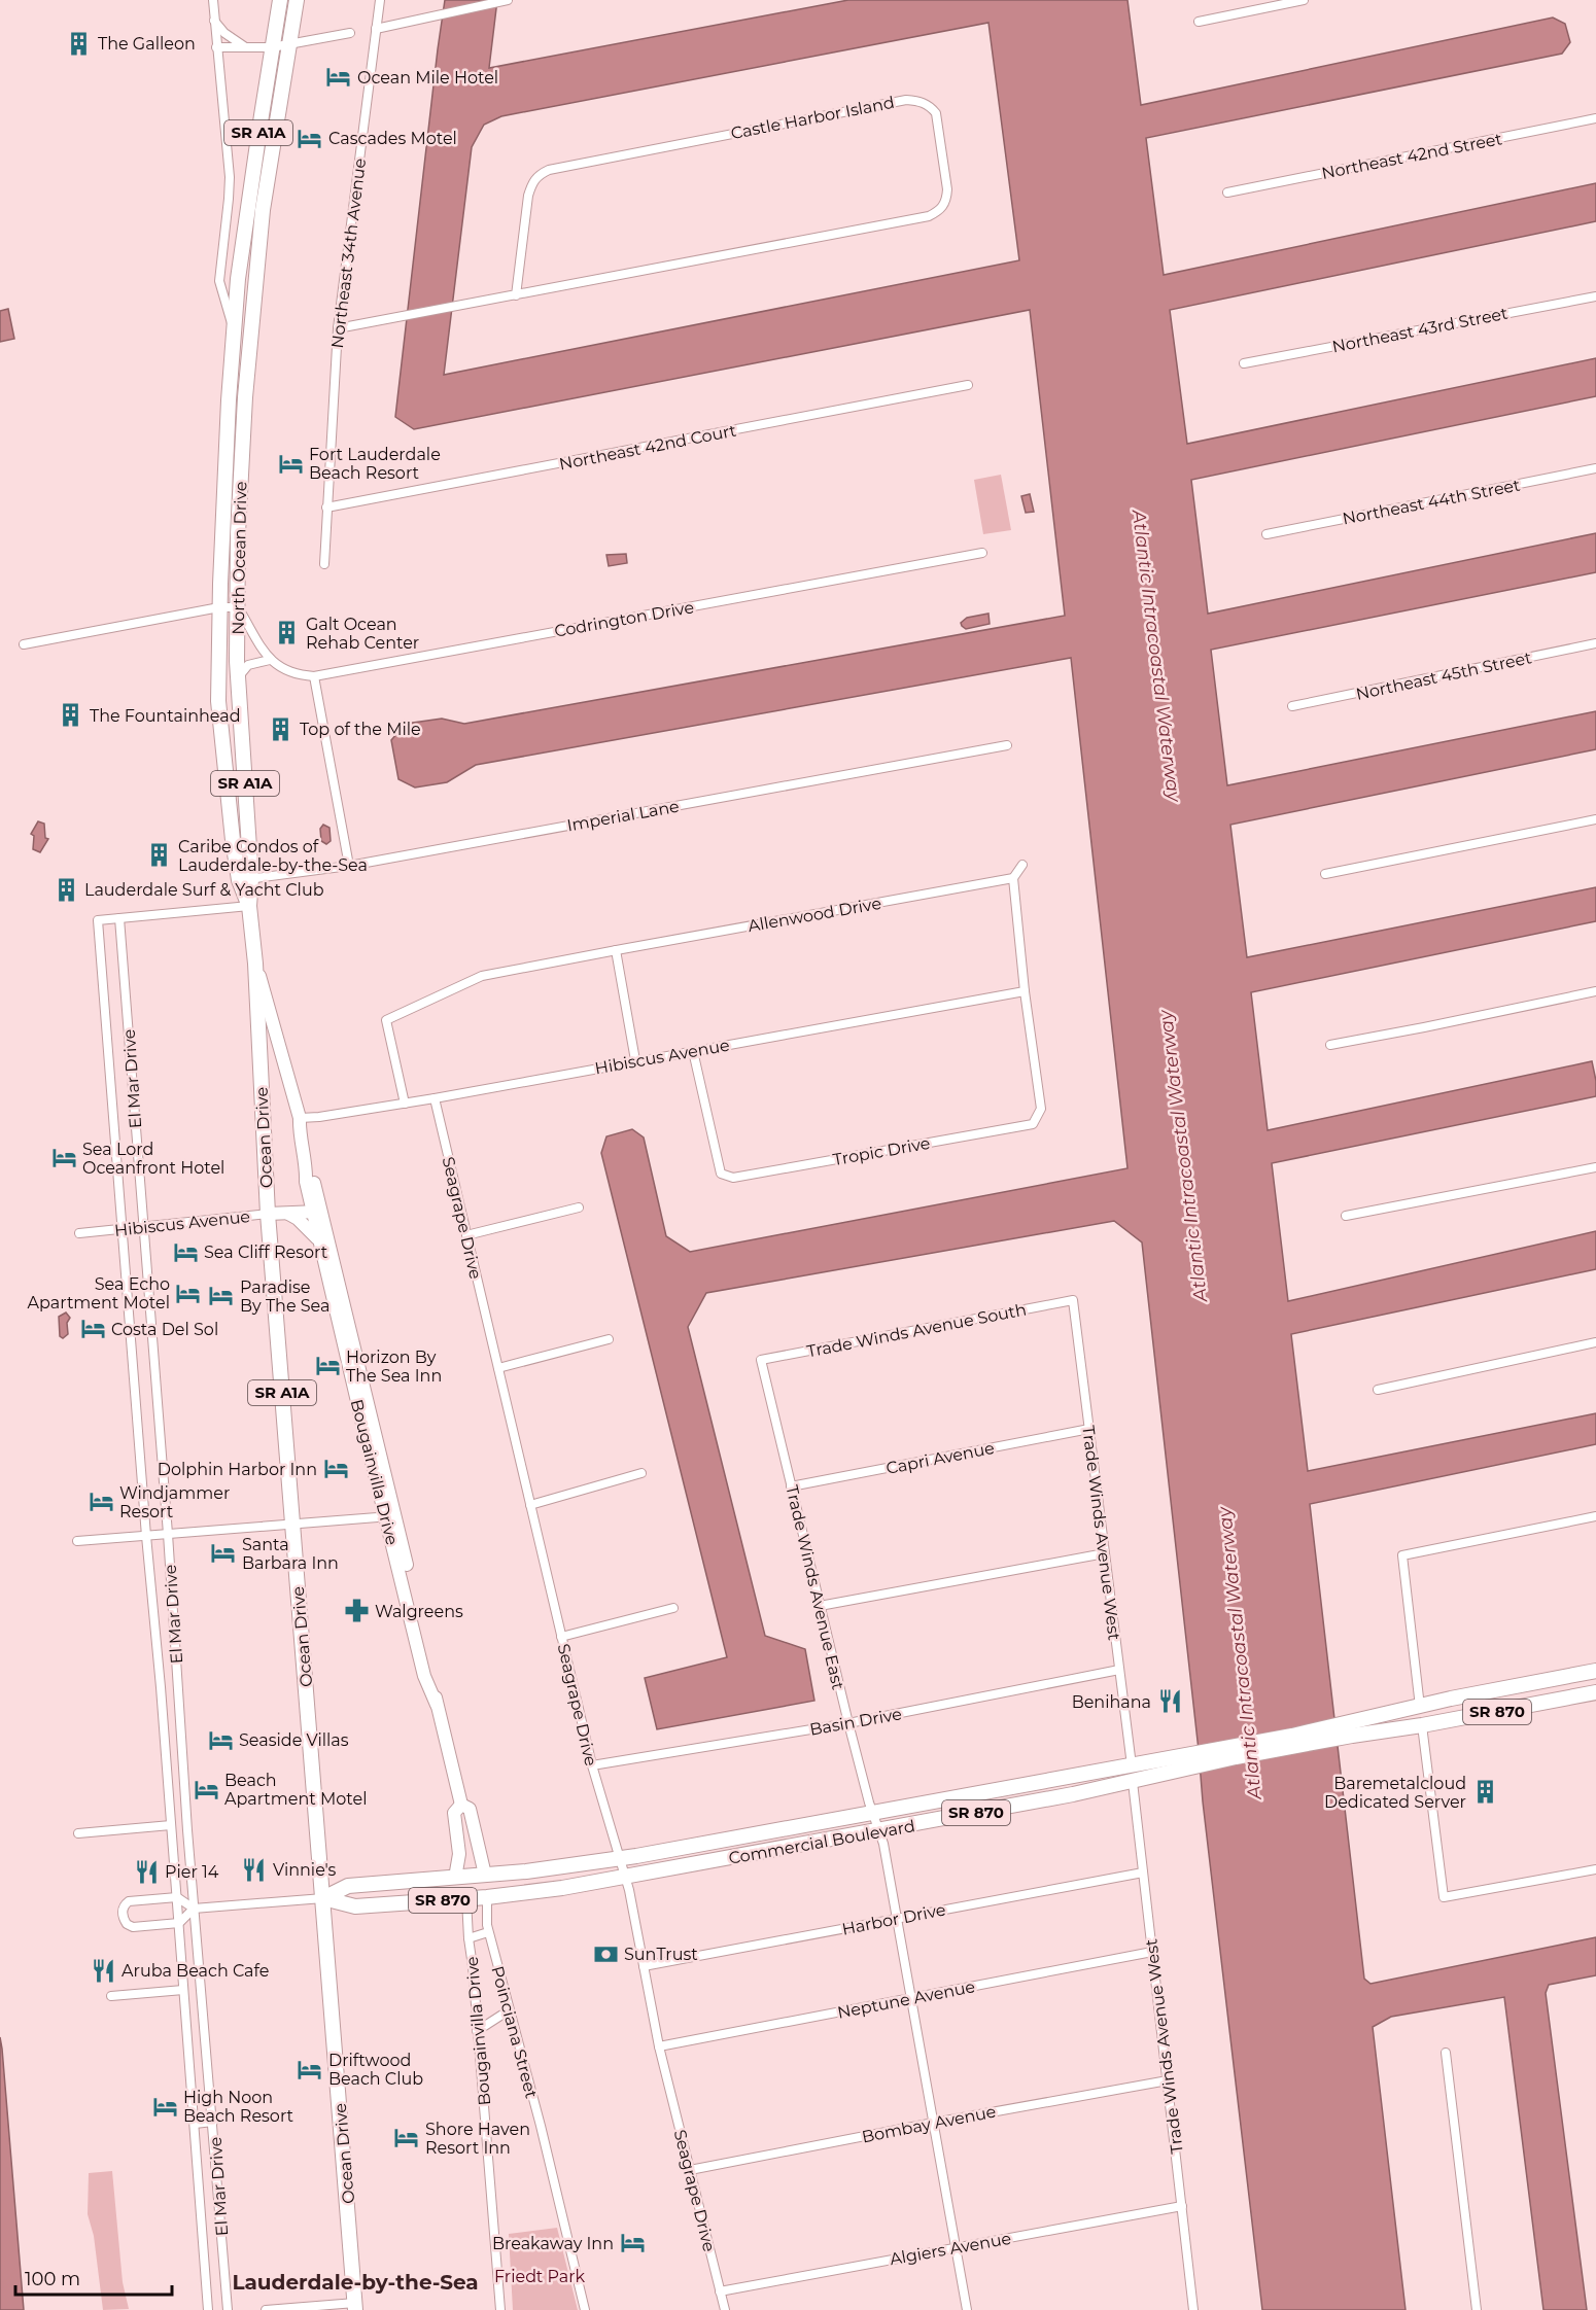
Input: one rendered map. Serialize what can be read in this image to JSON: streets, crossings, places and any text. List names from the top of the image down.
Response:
{
  "streets": {
    "main road": [
      "SR A1A",
      "North Ocean Drive",
      "Ocean Drive",
      "SR 870",
      "Commercial Boulevard"
    ],
    "street": [
      "Castle Harbor Island",
      "Northeast 42nd Street",
      "Northeast 34th Avenue",
      "Northeast 43rd Street",
      "Northeast 42nd Court",
      "Northeast 44th Street",
      "Codrington Drive",
      "Northeast 45th Street",
      "Imperial Lane",
      "Allenwood Drive",
      "Hibiscus Avenue",
      "El Mar Drive",
      "Tropic Drive",
      "Seagrape Drive",
      "Trade Winds Avenue South",
      "Capri Avenue",
      "Bougainvilla Drive",
      "Trade Winds Avenue West",
      "Trade Winds Avenue East",
      "Basin Drive",
      "Harbor Drive",
      "Neptune Avenue",
      "Poinciana Street",
      "Bombay Avenue",
      "Algiers Avenue"
    ]
  },
  "crossings": [
    ["Castle Harbor Island", "Northeast 34th Avenue"],
    ["SR A1A", "North Ocean Drive"],
    ["Northeast 34th Avenue", "Northeast 42nd Court"],
    ["North Ocean Drive", "Codrington Drive"],
    ["North Ocean Drive", "Imperial Lane"],
    ["North Ocean Drive", "Ocean Drive"],
    ["North Ocean Drive", "Bougainvilla Drive"],
    ["Allenwood Drive", "Hibiscus Avenue"],
    ["Hibiscus Avenue", "El Mar Drive"],
    ["Hibiscus Avenue", "Ocean Drive"],
    ["Hibiscus Avenue", "Tropic Drive"],
    ["Hibiscus Avenue", "Seagrape Drive"],
    ["Hibiscus Avenue", "Bougainvilla Drive"],
    ["El Mar Drive", "Commercial Boulevard"],
    ["Ocean Drive", "Bougainvilla Drive"],
    ["Ocean Drive", "Commercial Boulevard"],
    ["Seagrape Drive", "Basin Drive"],
    ["Seagrape Drive", "Commercial Boulevard"],
    ["Seagrape Drive", "Harbor Drive"],
    ["Seagrape Drive", "Neptune Avenue"],
    ["Seagrape Drive", "Bombay Avenue"],
    ["Seagrape Drive", "Algiers Avenue"],
    ["Trade Winds Avenue South", "Trade Winds Avenue West"],
    ["Trade Winds Avenue South", "Trade Winds Avenue East"],
    ["Capri Avenue", "Trade Winds Avenue West"],
    ["Capri Avenue", "Trade Winds Avenue East"],
    ["Bougainvilla Drive", "Commercial Boulevard"],
    ["Trade Winds Avenue West", "Basin Drive"],
    ["Trade Winds Avenue West", "Commercial Boulevard"],
    ["Trade Winds Avenue West", "Harbor Drive"],
    ["Trade Winds Avenue West", "Neptune Avenue"],
    ["Trade Winds Avenue West", "Bombay Avenue"],
    ["Trade Winds Avenue West", "Algiers Avenue"],
    ["Trade Winds Avenue East", "Basin Drive"],
    ["Trade Winds Avenue East", "Commercial Boulevard"],
    ["Trade Winds Avenue East", "Harbor Drive"],
    ["SR 870", "Commercial Boulevard"],
    ["Commercial Boulevard", "Poinciana Street"]
  ],
  "districts": ["Lauderdale-by-the-Sea"],
  "water": ["Atlantic Intracoastal Waterway"],
  "parks": ["Friedt Park"],
  "places": {
    "building": [
      "The Galleon",
      "Galt Ocean Rehab Center",
      "The Fountainhead",
      "Top of the Mile",
      "Caribe Condos of Lauderdale-by-the-Sea",
      "Lauderdale Surf & Yacht Club",
      "Baremetalcloud Dedicated Server"
    ],
    "hotel": [
      "Ocean Mile Hotel",
      "Cascades Motel",
      "Fort Lauderdale Beach Resort",
      "Sea Lord Oceanfront Hotel",
      "Sea Cliff Resort",
      "Sea Echo Apartment Motel",
      "Paradise By The Sea",
      "Costa Del Sol",
      "Horizon By The Sea Inn",
      "Dolphin Harbor Inn",
      "Windjammer Resort",
      "Santa Barbara Inn",
      "Seaside Villas",
      "Beach Apartment Motel",
      "Driftwood Beach Club",
      "High Noon Beach Resort",
      "Shore Haven Resort Inn",
      "Breakaway Inn"
    ],
    "pharmacy": ["Walgreens"],
    "restaurant": [
      "Benihana",
      "Vinnie's",
      "Pier 14",
      "Aruba Beach Cafe"
    ],
    "bank": ["SunTrust"]
  },
  "scale_bar": "100 m"
}
